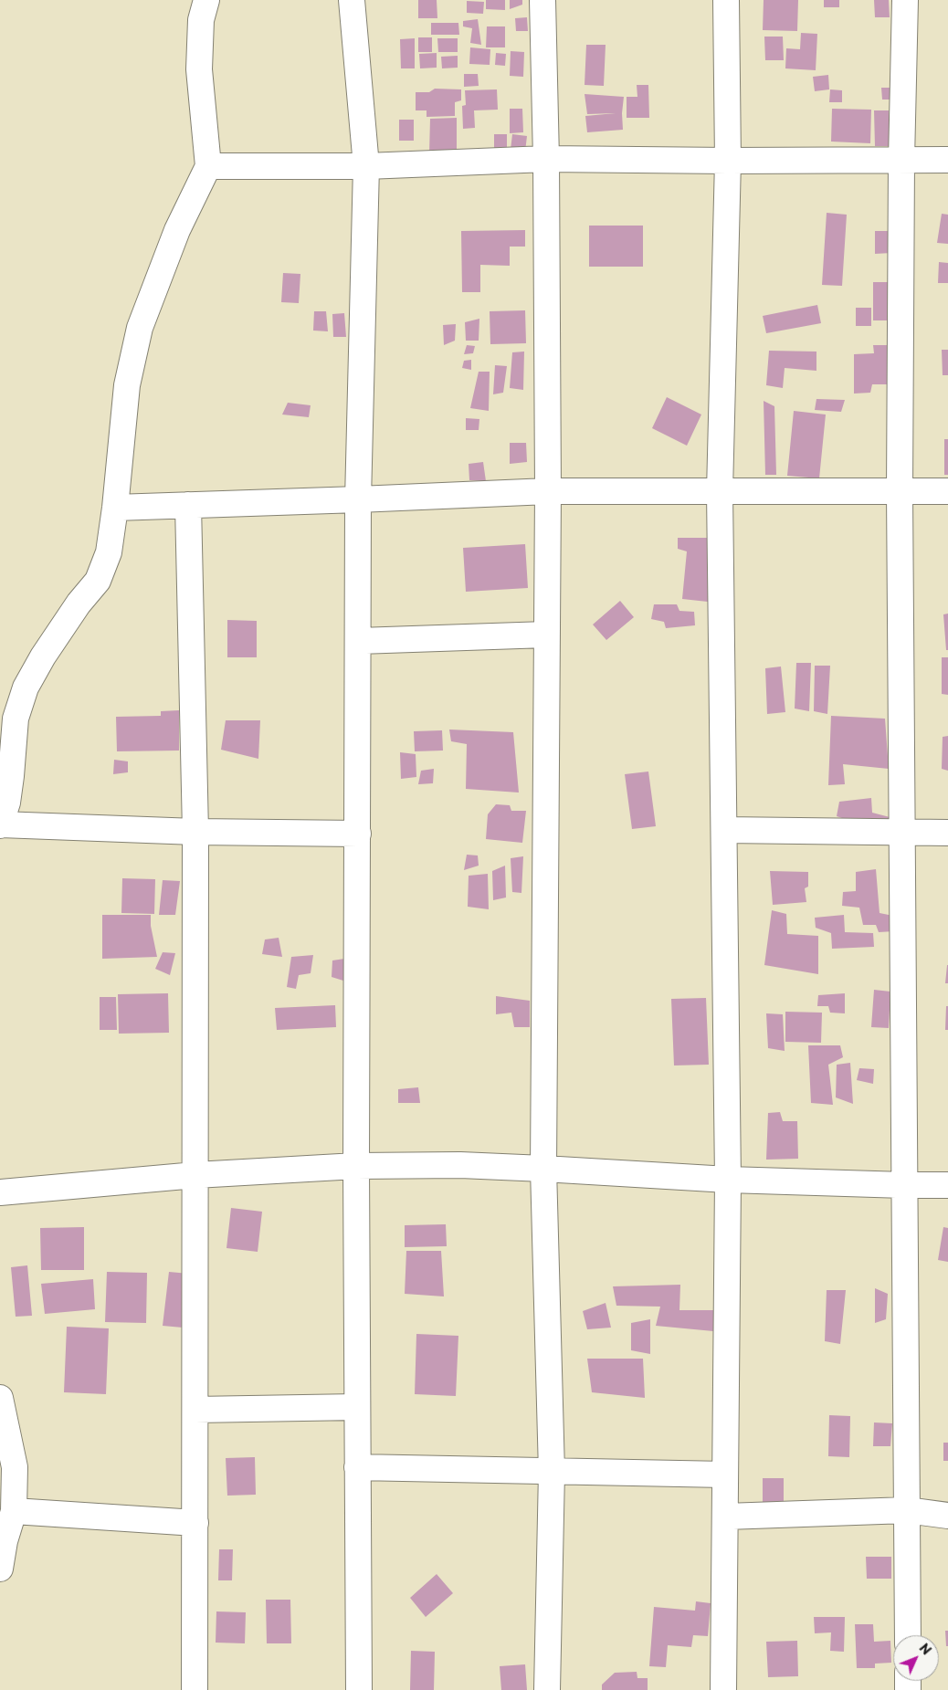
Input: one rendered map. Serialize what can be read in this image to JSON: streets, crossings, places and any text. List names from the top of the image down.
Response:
{
  "north": "top right"
}
